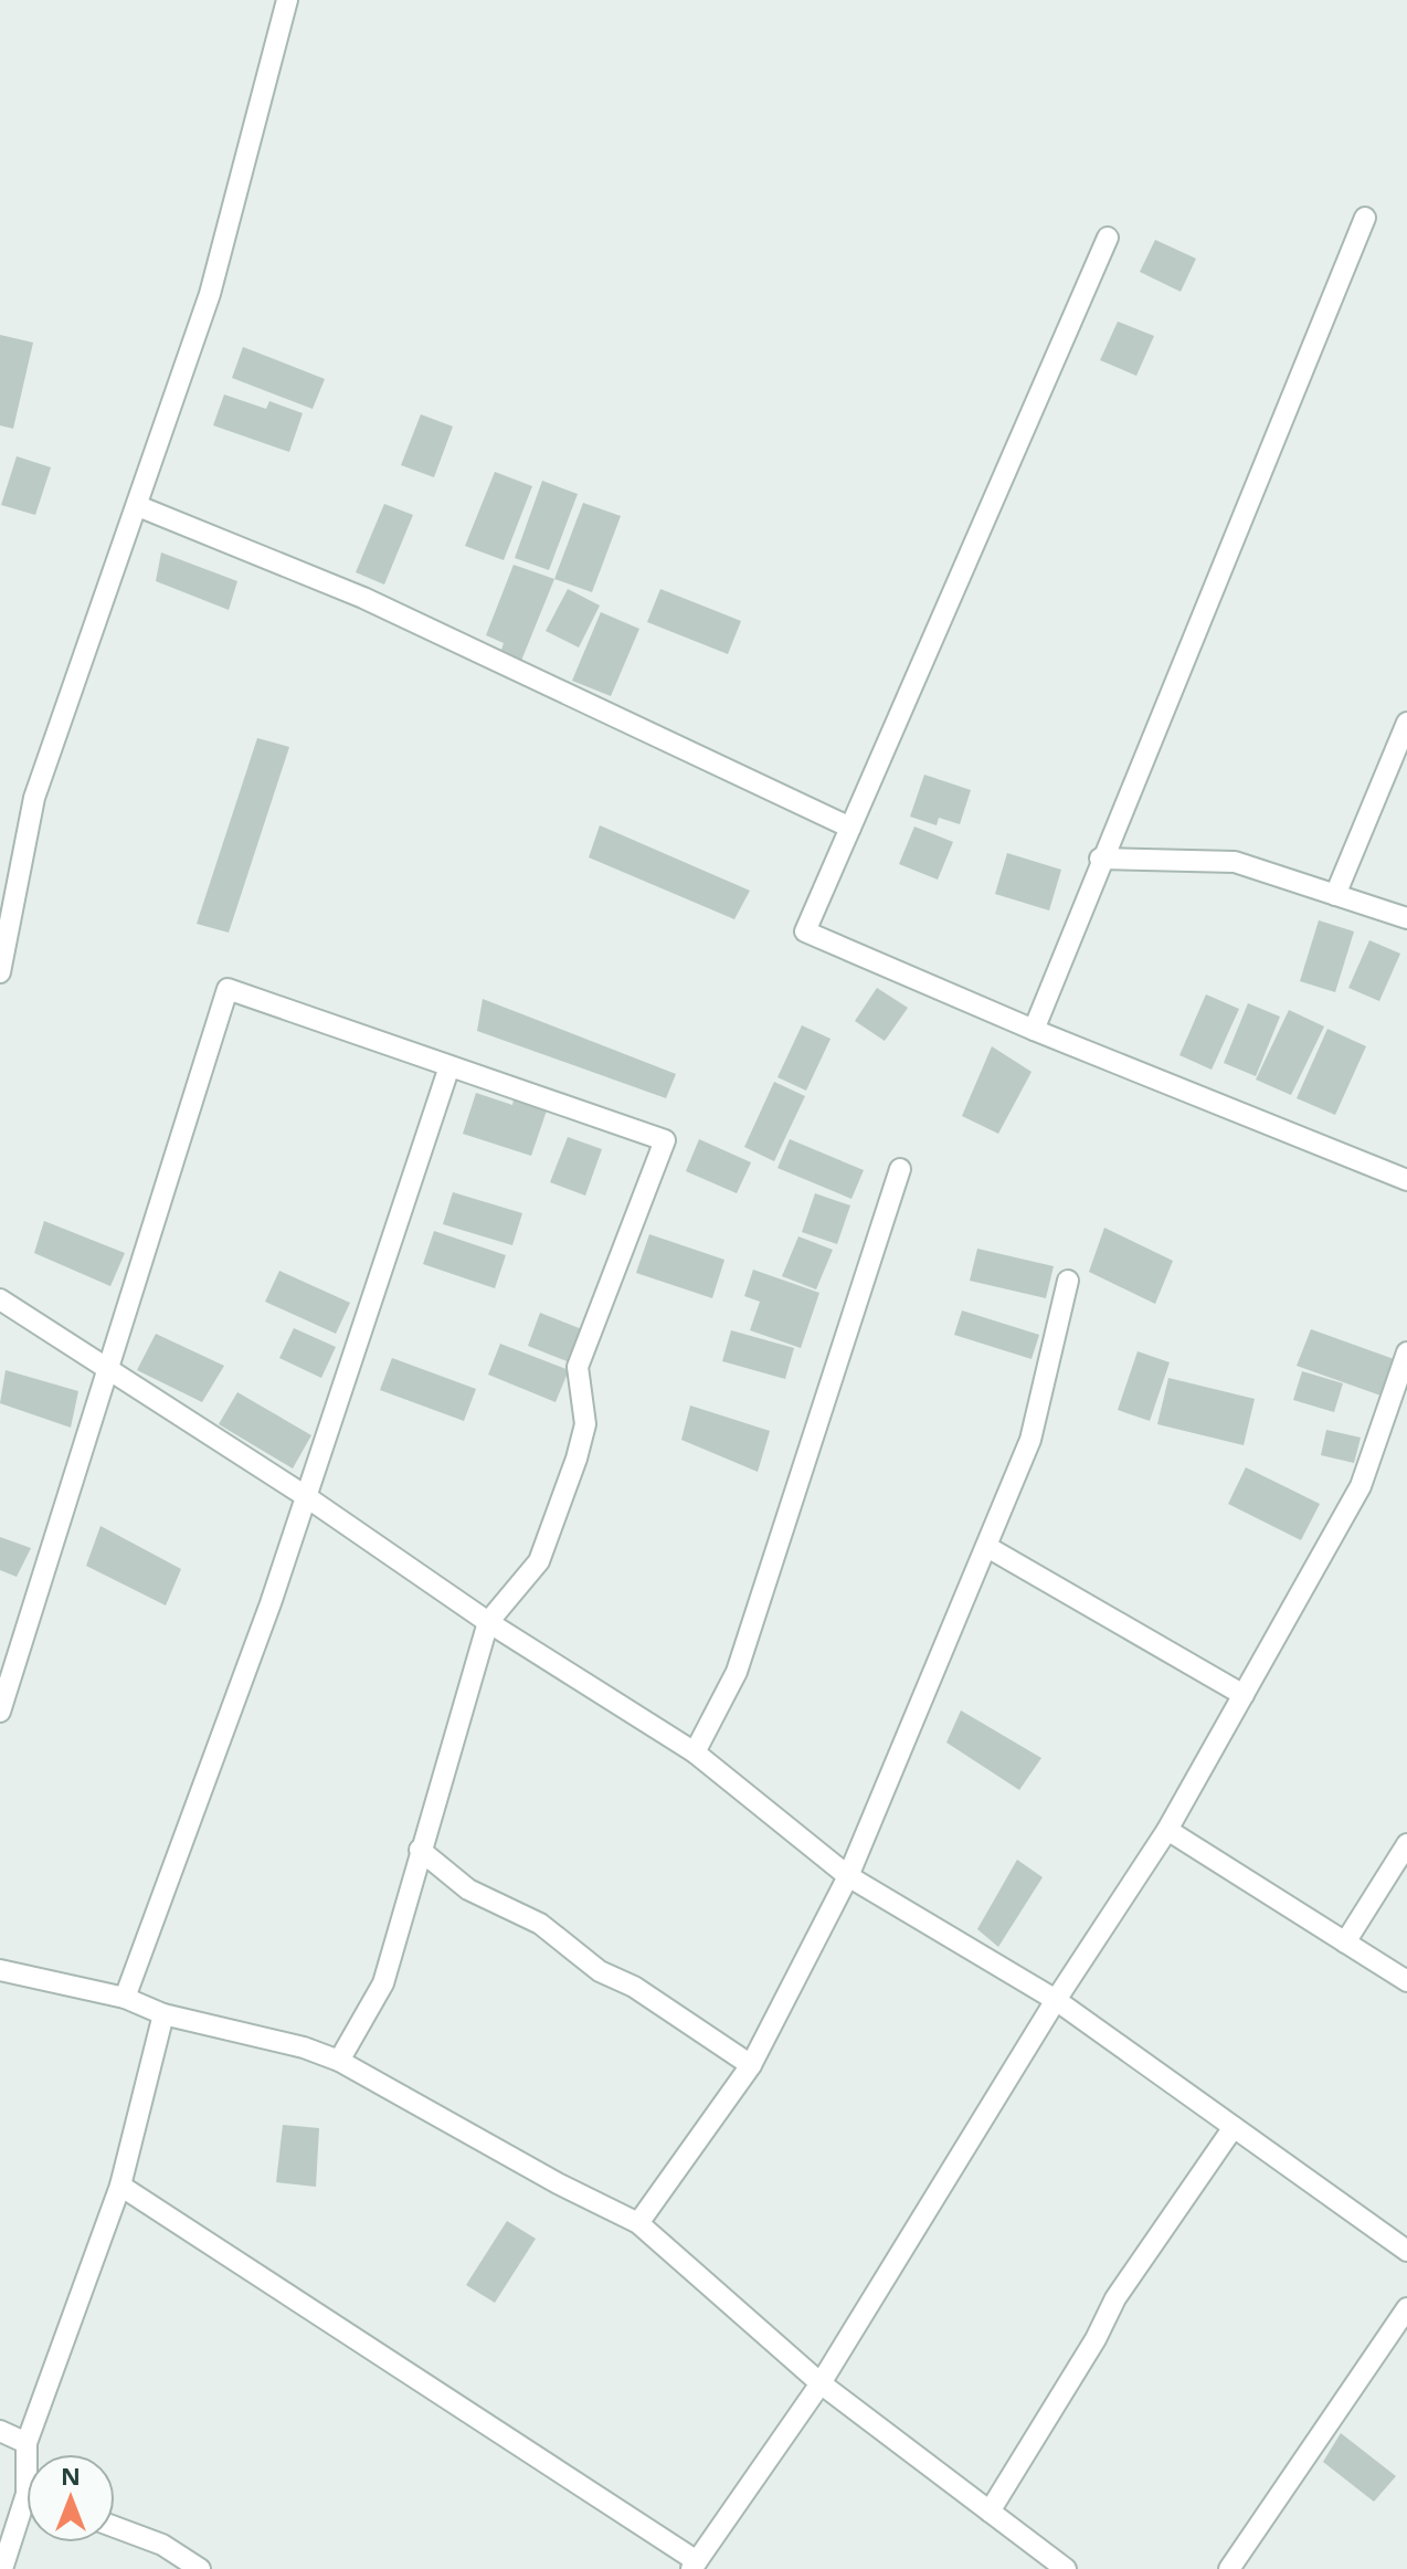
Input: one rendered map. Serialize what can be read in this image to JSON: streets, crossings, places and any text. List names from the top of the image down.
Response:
{
  "north": "top"
}
